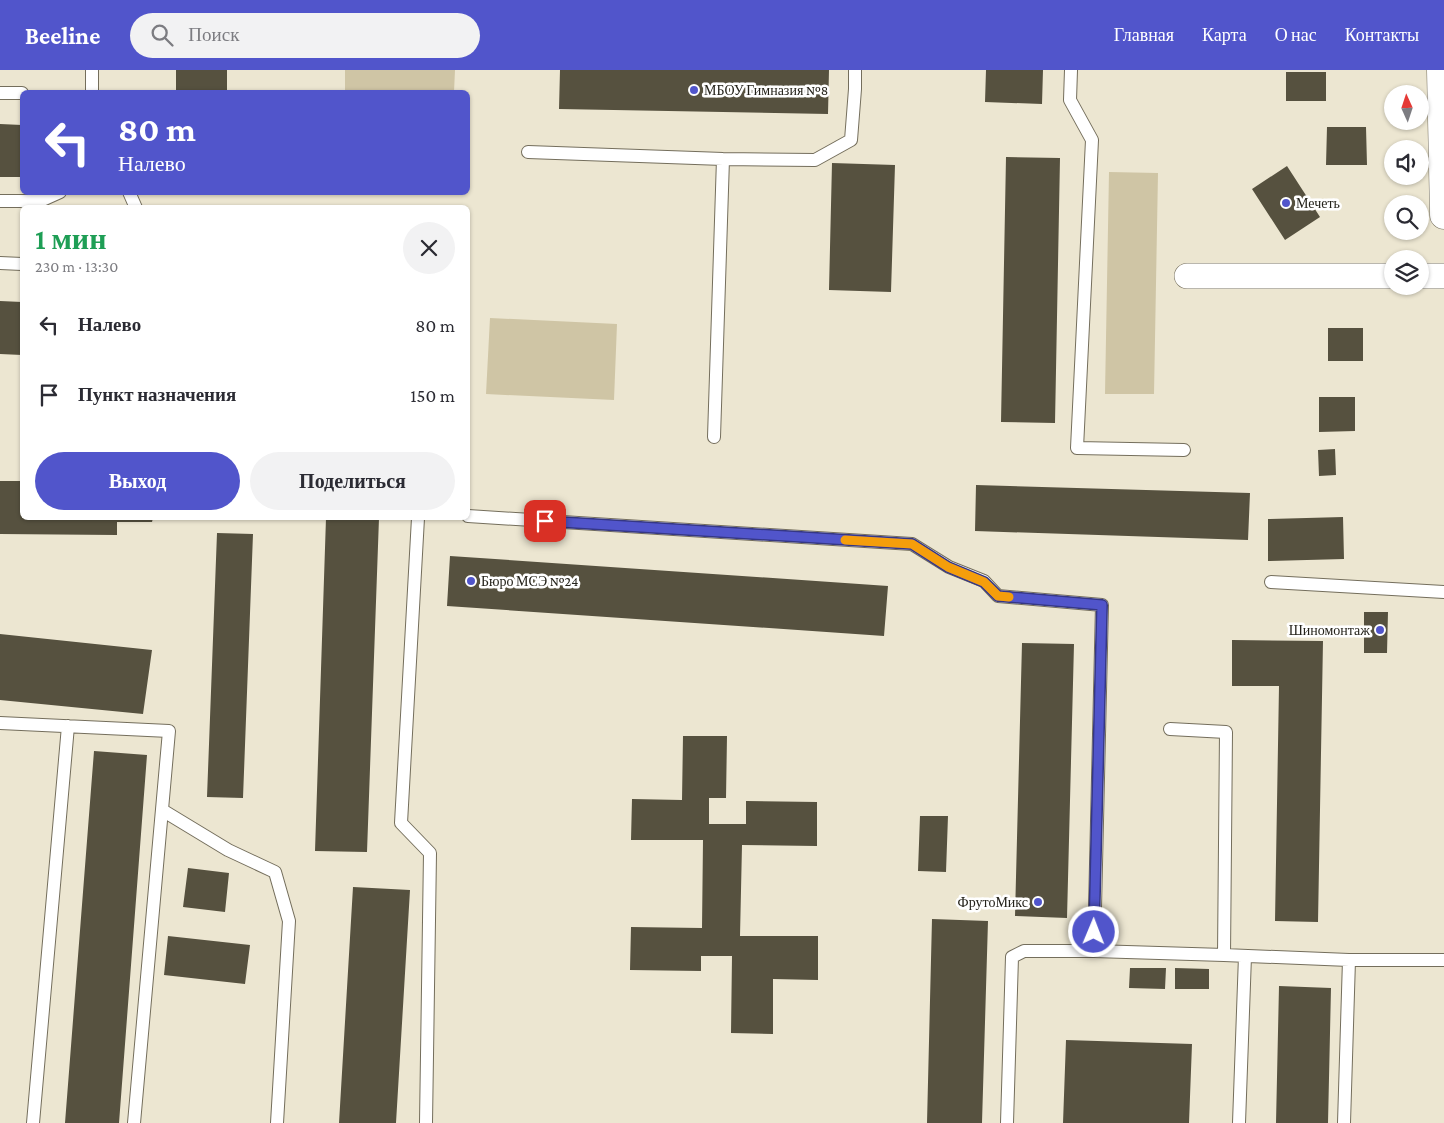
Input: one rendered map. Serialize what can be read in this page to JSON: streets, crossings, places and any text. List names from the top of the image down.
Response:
{
  "places": [
    "МБОУ Гимназия №8",
    "Мечеть",
    "Бюро МСЭ №24",
    "Шиномонтаж",
    "ФрутоМикс"
  ],
  "north": "top",
  "page": {
    "header": "Beeline",
    "search": "Поиск",
    "nav": [
      "Главная",
      "Карта",
      "О нас",
      "Контакты"
    ],
    "turn": ["80 m", "Налево"],
    "heading": ["1 мин", "230 m · 13:30"],
    "list": [
      {
        "name": "Налево",
        "value": "80 m"
      },
      {
        "name": "Пункт назначения",
        "value": "150 m"
      }
    ],
    "buttons": ["Выход", "Поделиться"]
  }
}
